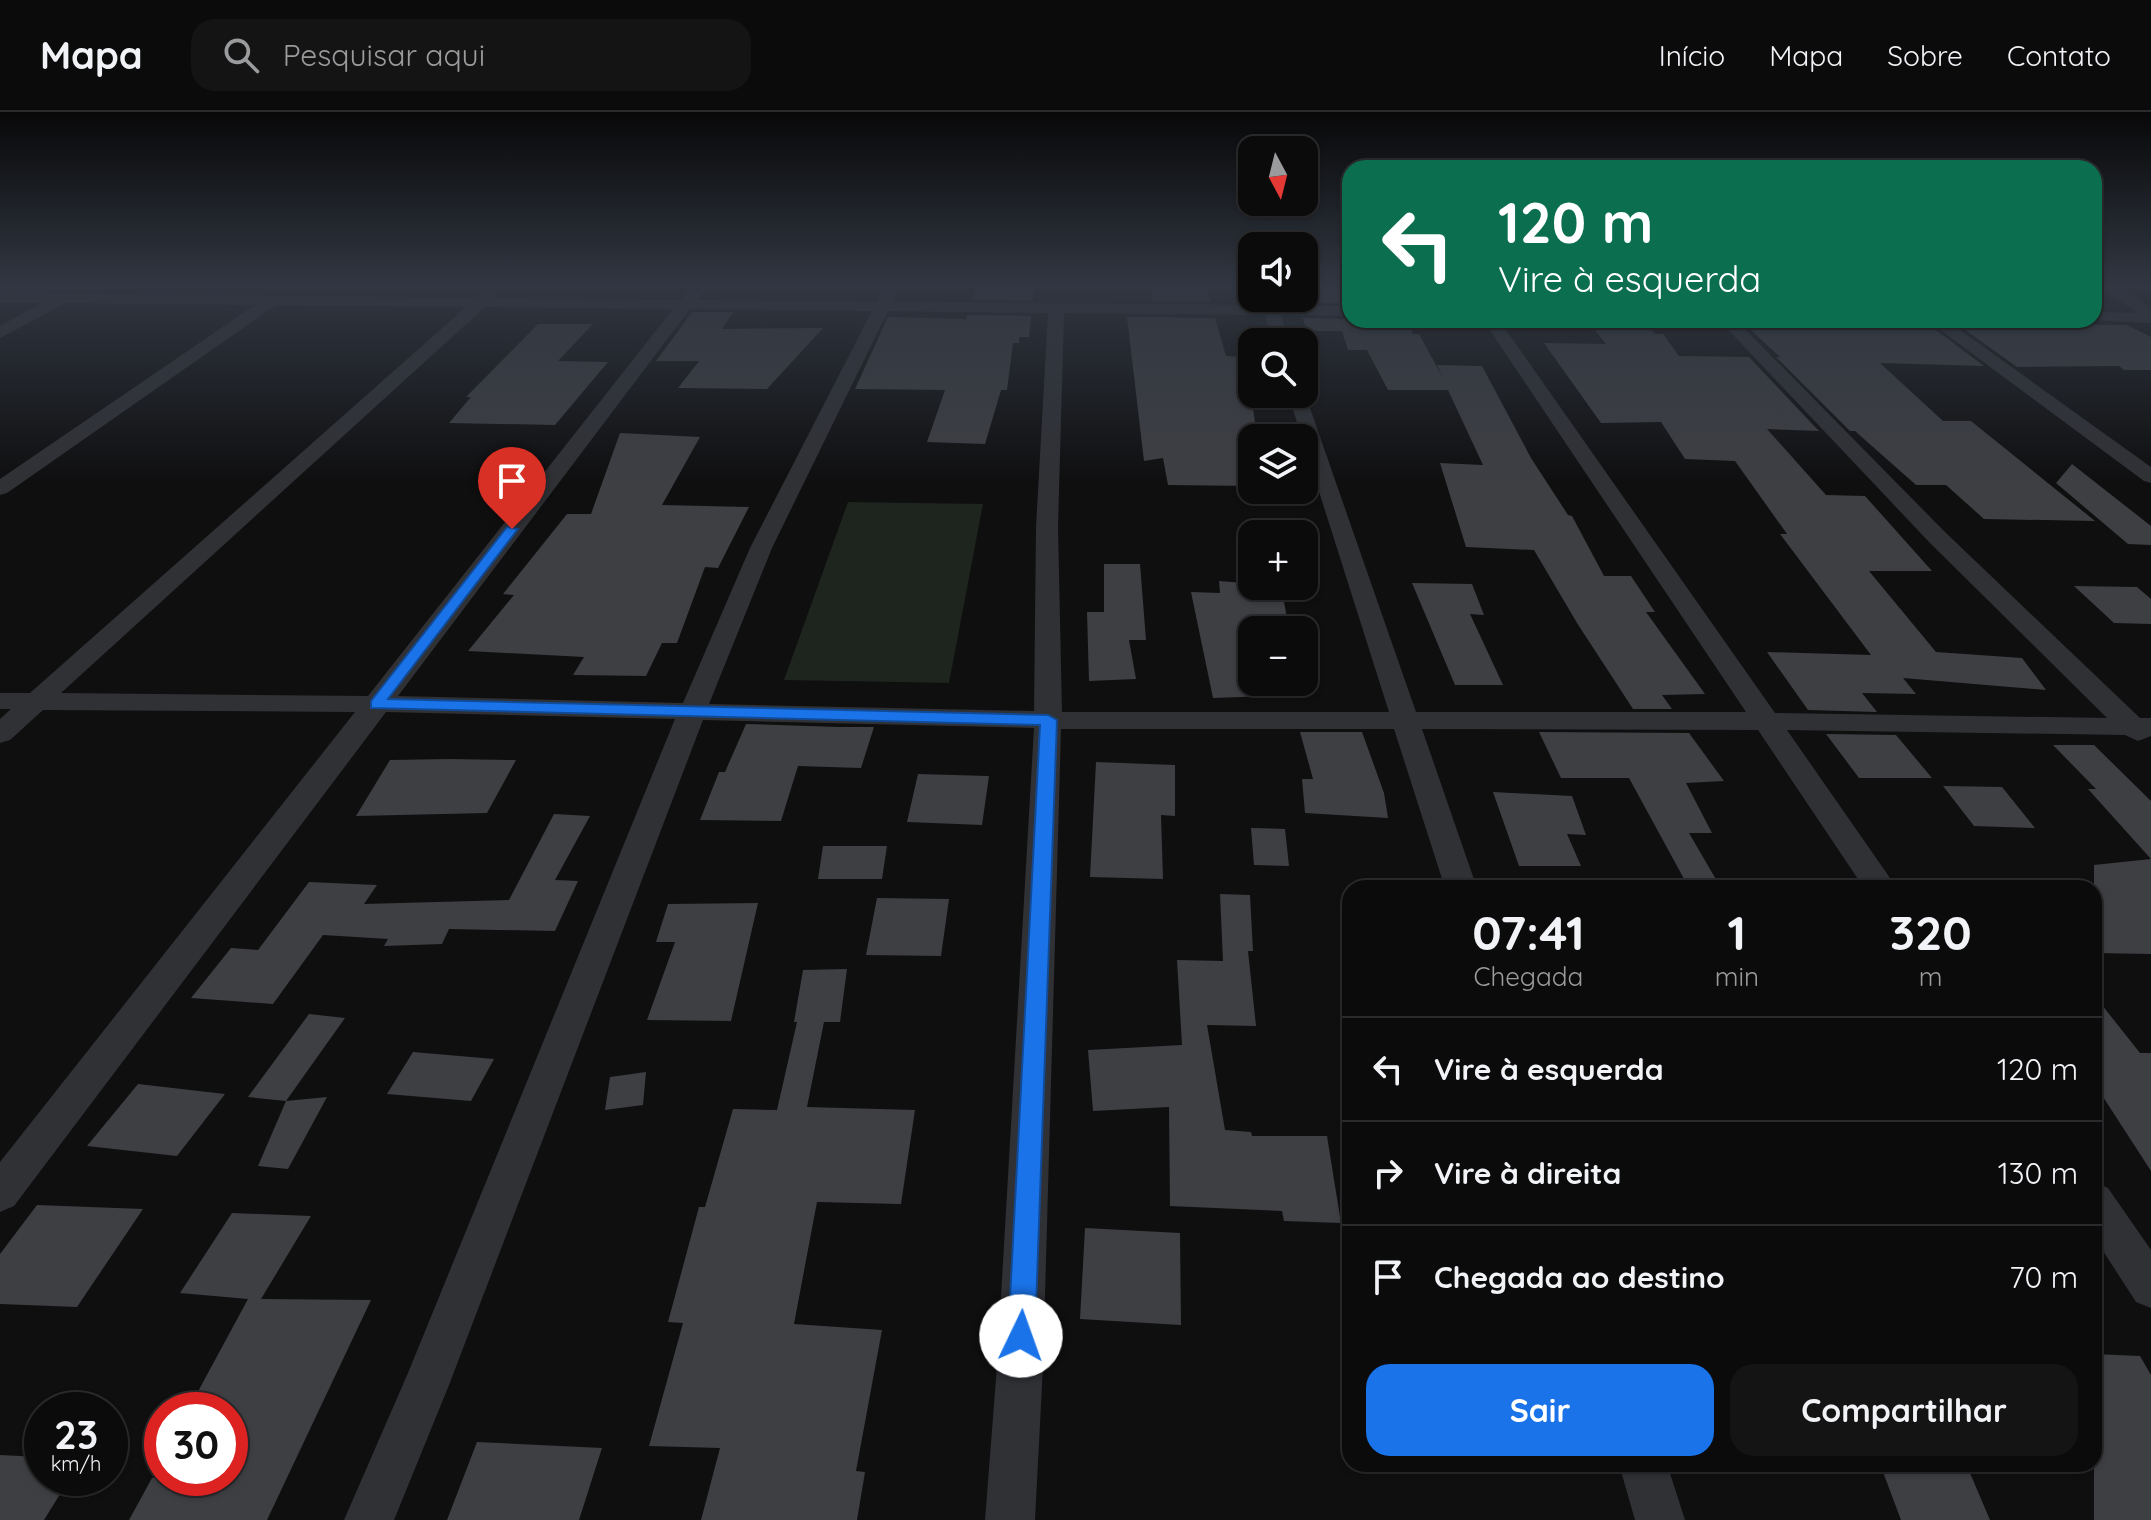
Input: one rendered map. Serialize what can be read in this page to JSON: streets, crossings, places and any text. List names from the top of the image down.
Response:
{
  "north": "bottom",
  "page": {
    "header": "Mapa",
    "search": "Pesquisar aqui",
    "nav": [
      "Início",
      "Mapa",
      "Sobre",
      "Contato"
    ],
    "map_buttons": ["+", "−"],
    "turn": ["120 m", "Vire à esquerda"],
    "eta": [
      "07:41",
      "Chegada",
      "1",
      "min",
      "320",
      "m"
    ],
    "list": [
      {
        "name": "Vire à esquerda",
        "value": "120 m"
      },
      {
        "name": "Vire à direita",
        "value": "130 m"
      },
      {
        "name": "Chegada ao destino",
        "value": "70 m"
      }
    ],
    "buttons": ["Sair", "Compartilhar"],
    "speed": "23 km/h",
    "limit": "30"
  }
}
